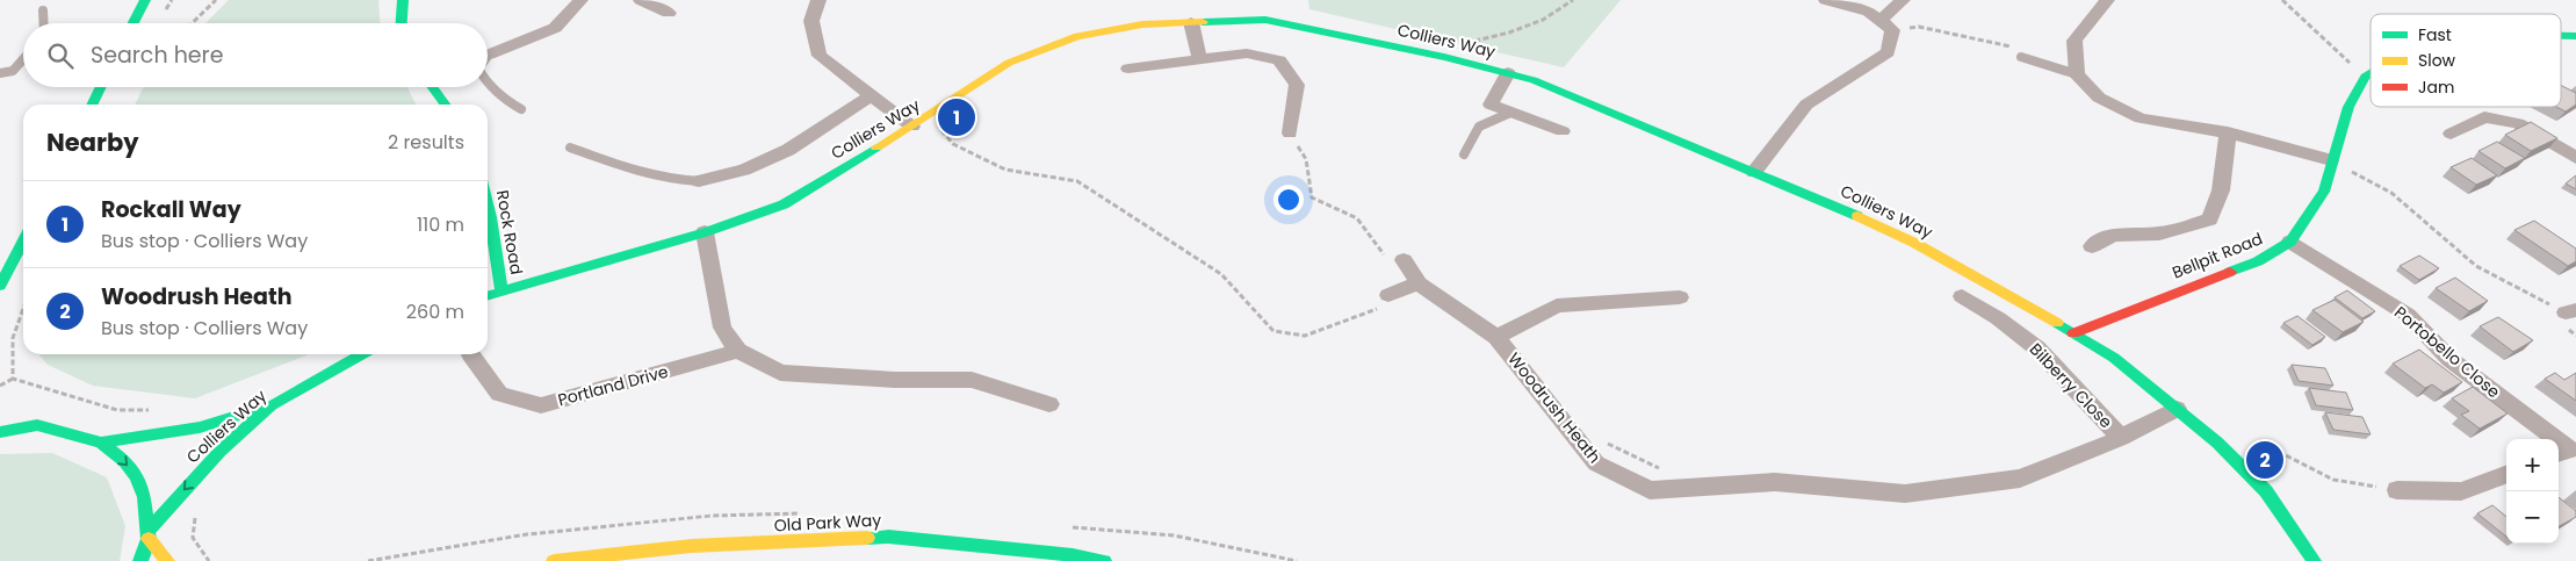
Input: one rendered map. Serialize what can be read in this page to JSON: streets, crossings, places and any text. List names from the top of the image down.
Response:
{
  "streets": {
    "street": [
      "Colliers Way",
      "Rock Road",
      "Bellpit Road",
      "Portobello Close",
      "Portland Drive",
      "Bilberry Close",
      "Woodrush Heath",
      "Old Park Way"
    ]
  },
  "crossings": [
    ["Colliers Way", "Rock Road"],
    ["Colliers Way", "Bellpit Road"],
    ["Colliers Way", "Woodrush Heath"],
    ["Bellpit Road", "Portobello Close"],
    ["Bilberry Close", "Woodrush Heath"]
  ],
  "legend": ["Fast", "Slow", "Jam"],
  "page": {
    "search": "Search here",
    "pins": ["1", "2"],
    "heading": ["Nearby", "2 results"],
    "list": [
      {
        "mark": "1",
        "name": "Rockall Way",
        "note": "Bus stop · Colliers Way",
        "value": "110 m"
      },
      {
        "mark": "2",
        "name": "Woodrush Heath",
        "note": "Bus stop · Colliers Way",
        "value": "260 m"
      }
    ],
    "map_buttons": ["+", "−"]
  }
}
